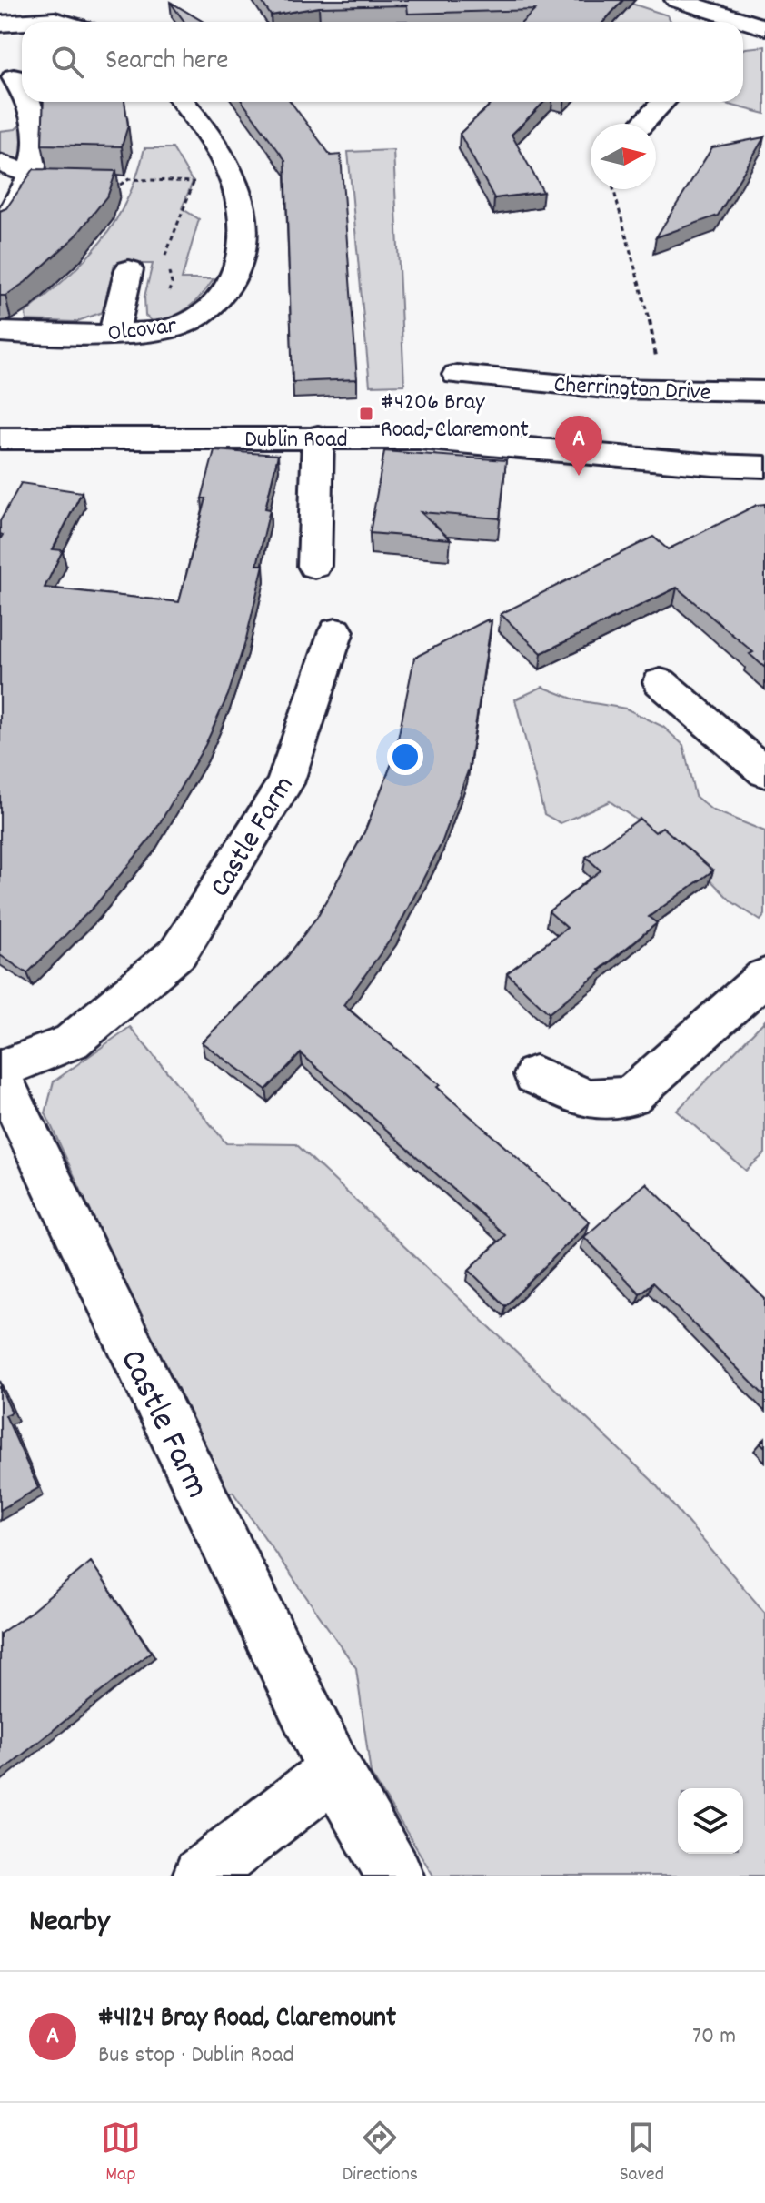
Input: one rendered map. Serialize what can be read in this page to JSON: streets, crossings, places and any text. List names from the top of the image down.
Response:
{
  "streets": {
    "street": [
      "Olcovar",
      "Cherrington Drive",
      "Dublin Road",
      "Castle Farm"
    ]
  },
  "places": {
    "transit": ["#4206 Bray Road, Claremont"]
  },
  "north": "right",
  "page": {
    "search": "Search here",
    "pins": "A",
    "heading": "Nearby",
    "list": [
      {
        "mark": "A",
        "name": "#4124 Bray Road, Claremount",
        "note": "Bus stop · Dublin Road",
        "value": "70 m"
      }
    ],
    "nav": ["Map", "Directions", "Saved"]
  }
}
